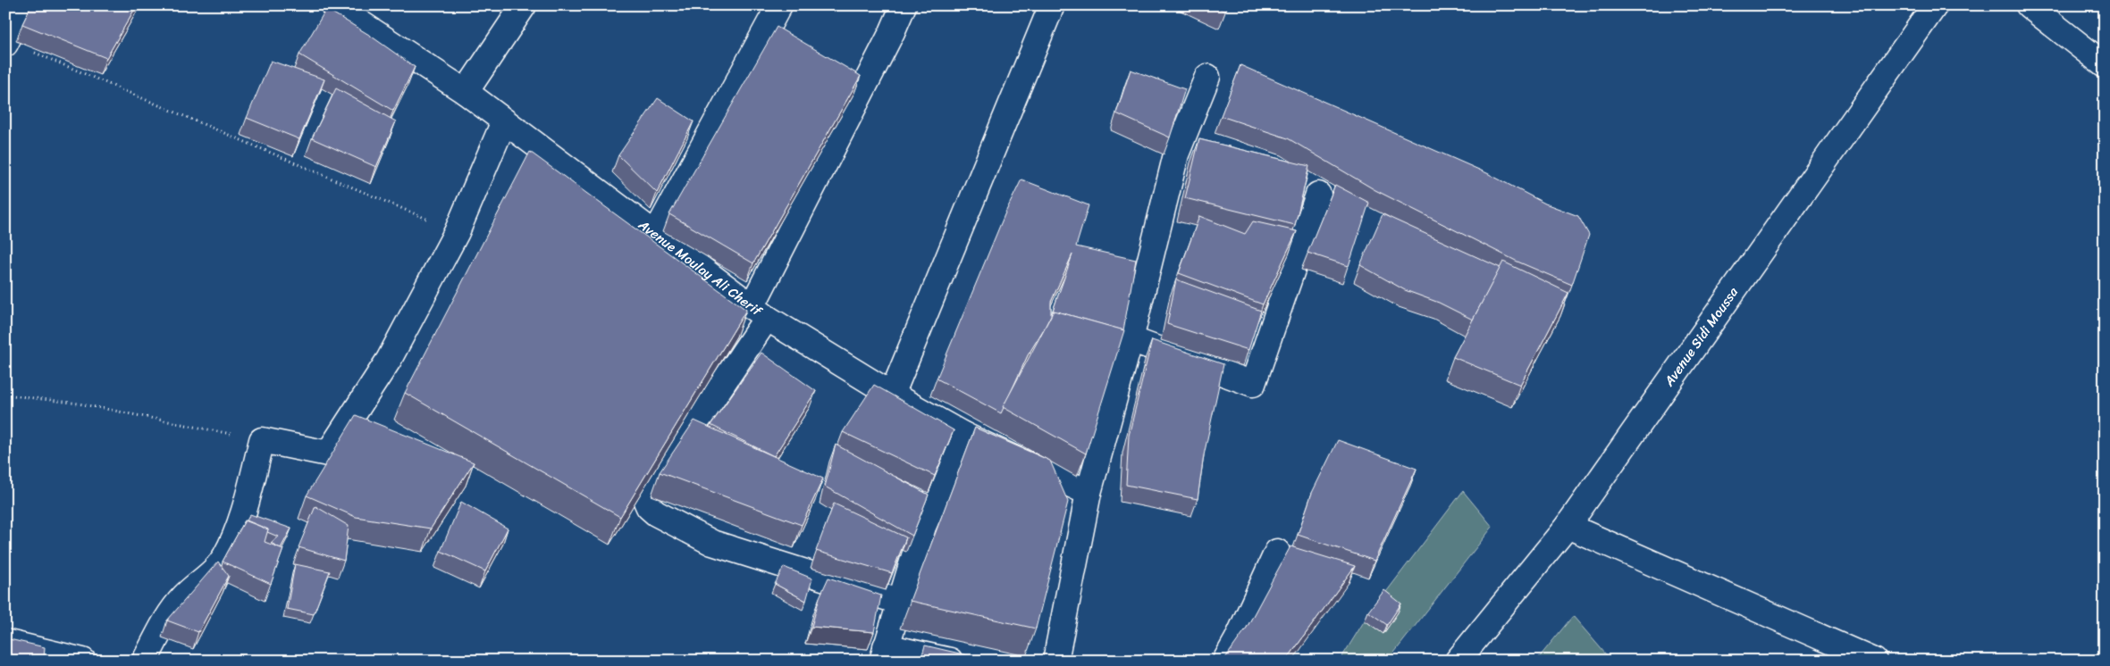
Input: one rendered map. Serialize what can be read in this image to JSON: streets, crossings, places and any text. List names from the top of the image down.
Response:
{
  "streets": {
    "street": ["Avenue Moulay Ali Cherif", "Avenue Sidi Moussa"]
  }
}
